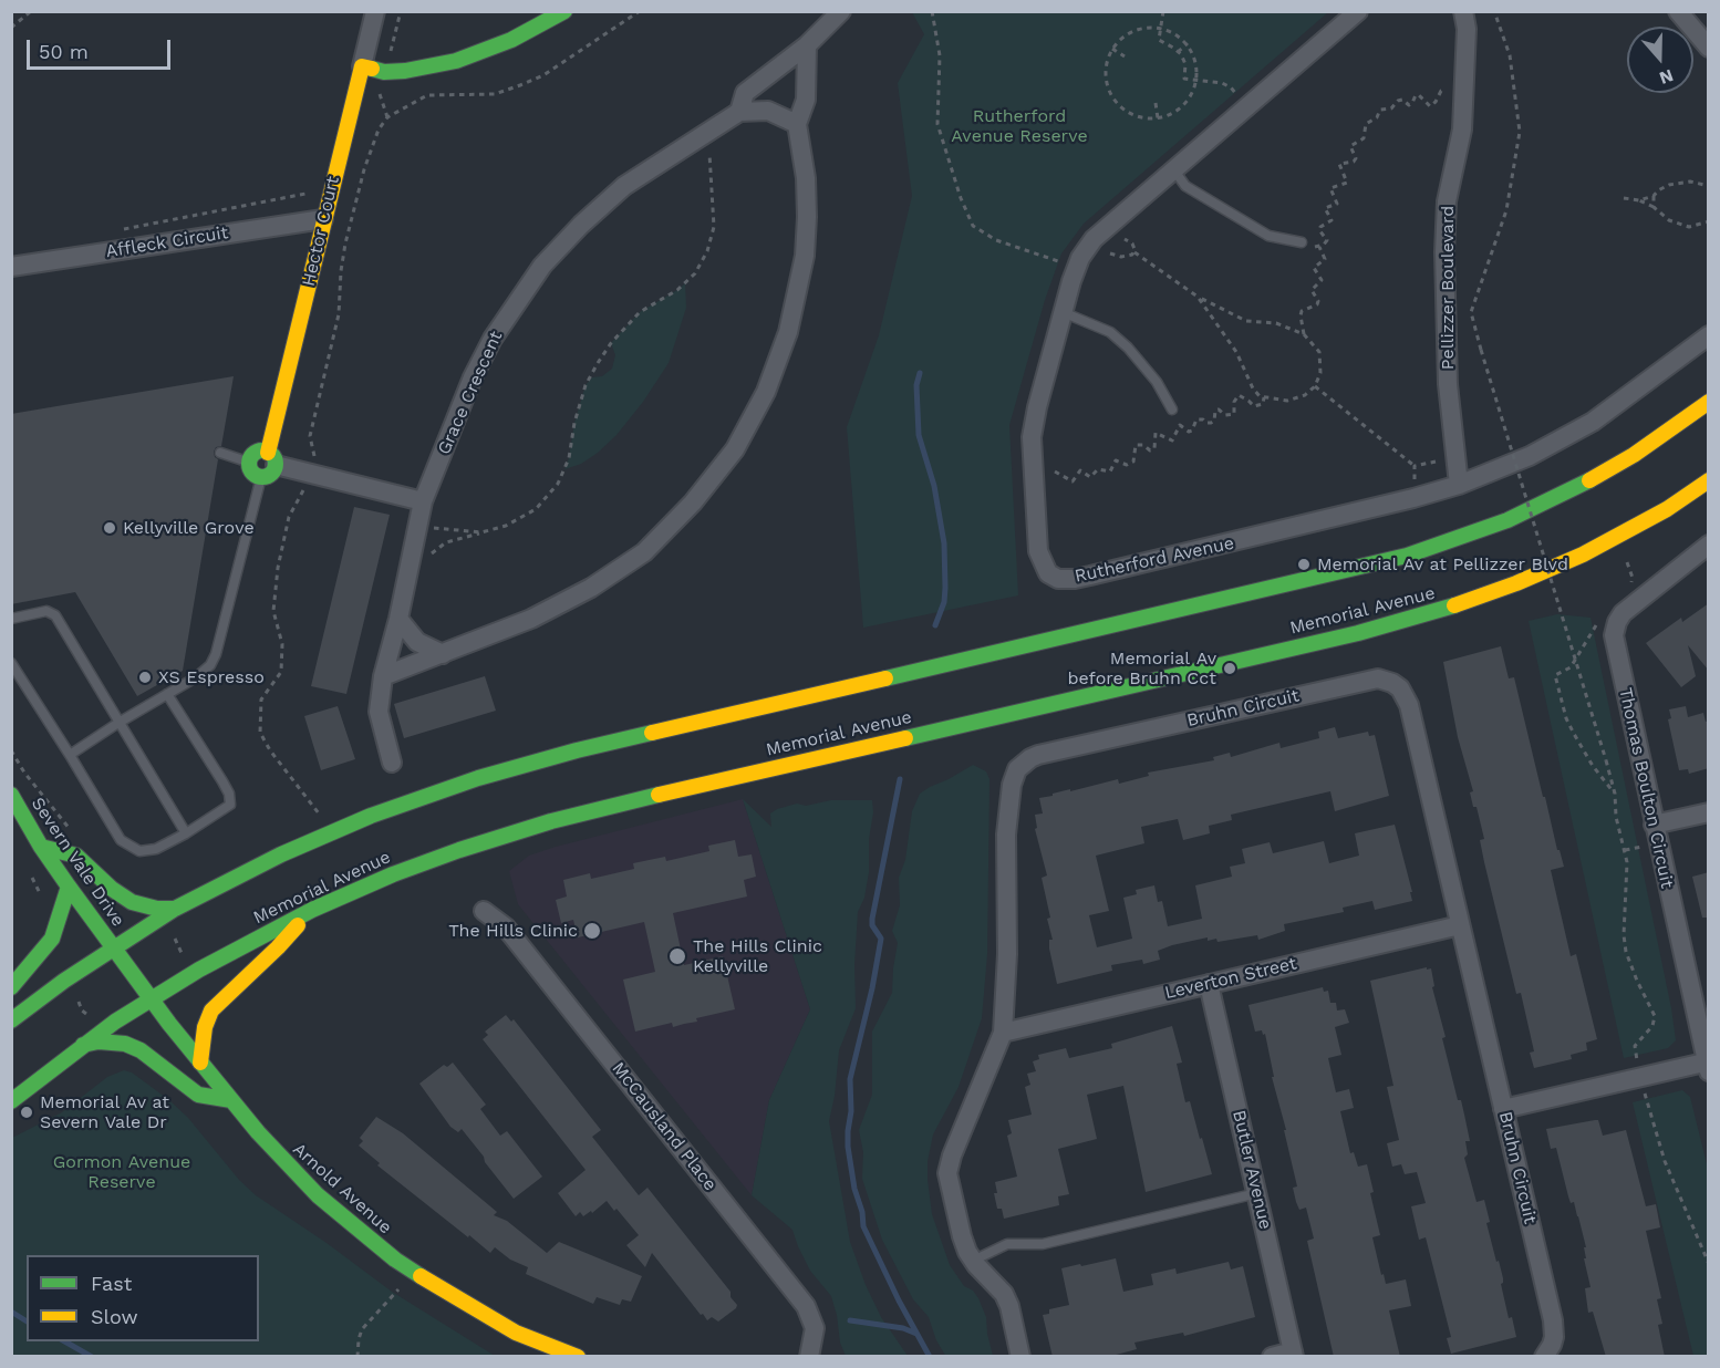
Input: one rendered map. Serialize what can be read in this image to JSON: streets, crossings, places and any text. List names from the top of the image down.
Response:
{
  "streets": {
    "main road": [
      "Hector Court",
      "Memorial Avenue",
      "Severn Vale Drive",
      "Arnold Avenue"
    ],
    "street": [
      "Affleck Circuit",
      "Pellizzer Boulevard",
      "Grace Crescent",
      "Rutherford Avenue",
      "Bruhn Circuit",
      "Thomas Boulton Circuit",
      "Leverton Street",
      "McCausland Place",
      "Butler Avenue"
    ]
  },
  "crossings": [
    ["Hector Court", "Affleck Circuit"],
    ["Pellizzer Boulevard", "Rutherford Avenue"],
    ["Memorial Avenue", "Arnold Avenue"],
    ["Bruhn Circuit", "Leverton Street"],
    ["Severn Vale Drive", "Arnold Avenue"],
    ["Leverton Street", "Butler Avenue"]
  ],
  "parks": ["Rutherford Avenue Reserve", "Gormon Avenue Reserve"],
  "places": [
    "Kellyville Grove",
    "Memorial Av at Pellizzer Blvd",
    "Memorial Av before Bruhn Cct",
    "XS Espresso",
    "The Hills Clinic",
    "The Hills Clinic Kellyville",
    "Memorial Av at Severn Vale Dr"
  ],
  "legend": ["Fast", "Slow"],
  "scale_bar": "50 m",
  "north": "bottom"
}
